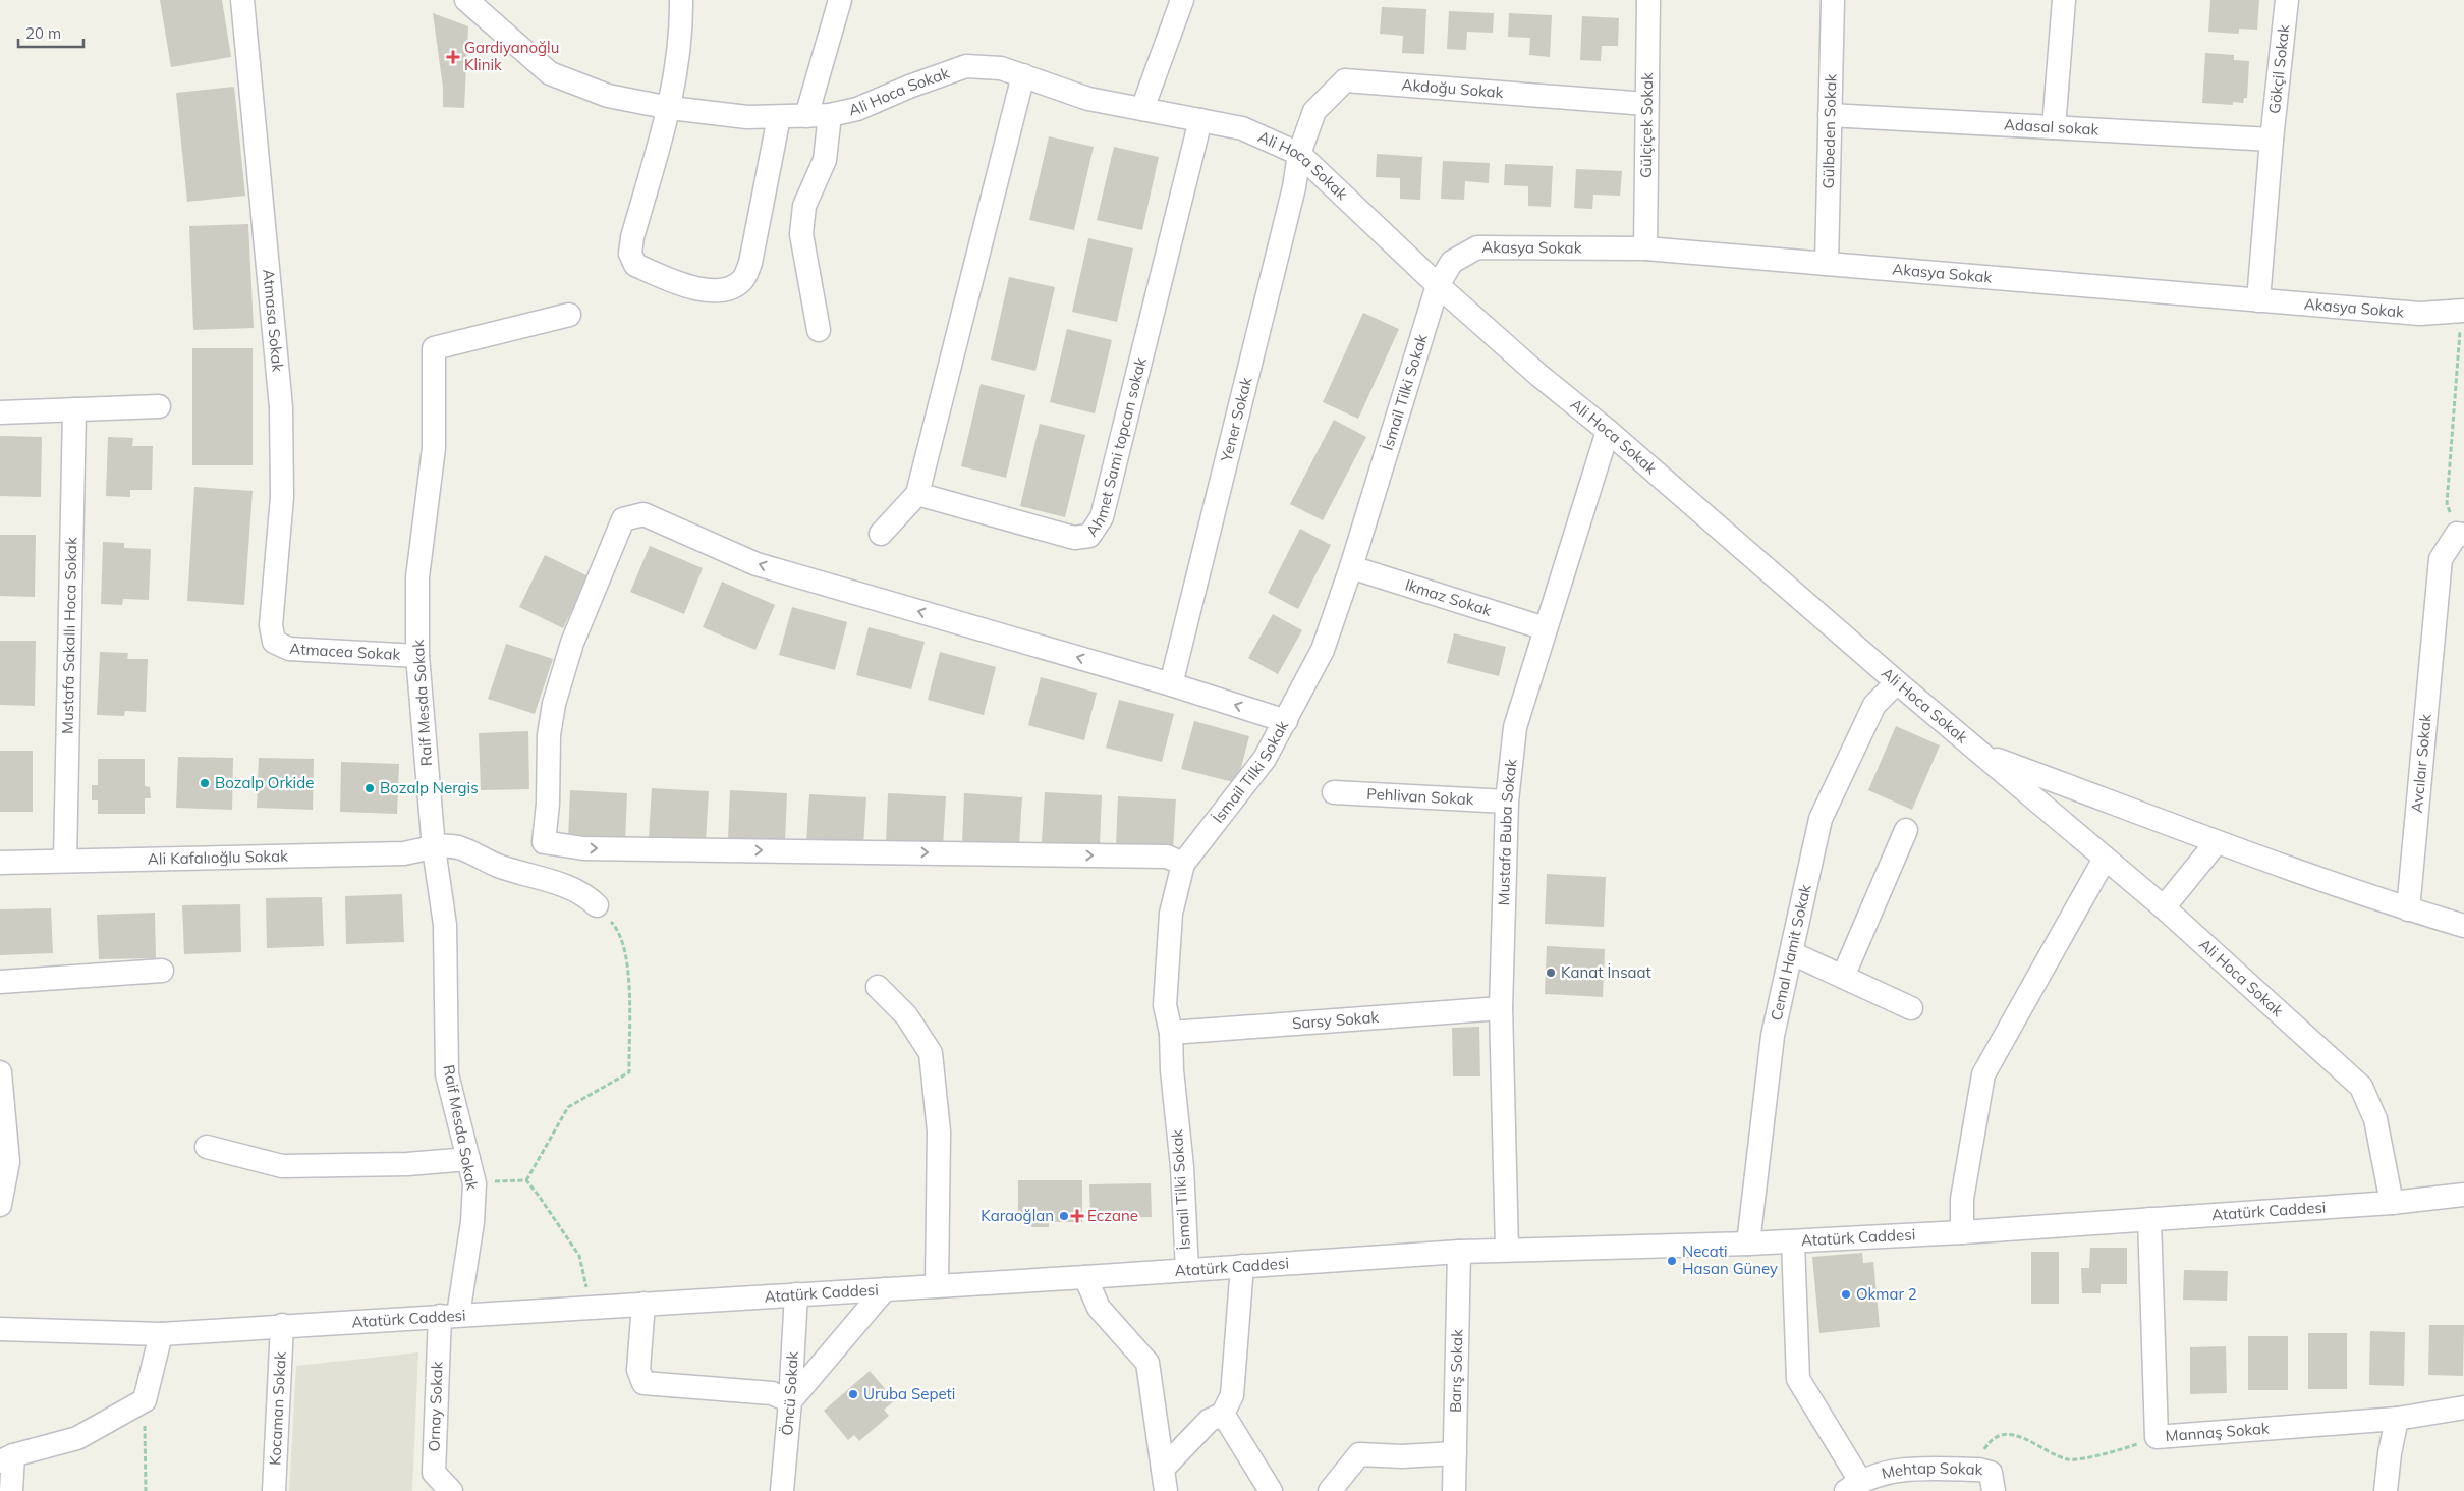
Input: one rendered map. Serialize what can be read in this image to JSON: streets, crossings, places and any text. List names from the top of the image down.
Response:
{
  "streets": {
    "street": [
      "Gökçil Sokak",
      "Akdoğu Sokak",
      "Ali Hoca Sokak",
      "Gülçiçek Sokak",
      "Adasal sokak",
      "Gülbeden Sokak",
      "Akasya Sokak",
      "Atmasa Sokak",
      "İsmail Tilki Sokak",
      "Yener Sokak",
      "Ahmet Sami topcan sokak",
      "Ikmaz Sokak",
      "Mustafa Sakallı Hoca Sokak",
      "Atmacea Sokak",
      "Raif Mesda Sokak",
      "Avcılaır Sokak",
      "Pehlivan Sokak",
      "Mustafa Buba Sokak",
      "Ali Kafalıoğlu Sokak",
      "Cemal Hamit Sokak",
      "Sarsy Sokak",
      "Atatürk Caddesi",
      "Barış Sokak",
      "Öncü Sokak",
      "Ornay Sokak",
      "Kocaman Sokak",
      "Mannaş Sokak",
      "Mehtap Sokak"
    ]
  },
  "crossings": [
    ["Gökçil Sokak", "Adasal sokak"],
    ["Gökçil Sokak", "Akasya Sokak"],
    ["Akdoğu Sokak", "Ali Hoca Sokak"],
    ["Akdoğu Sokak", "Gülçiçek Sokak"],
    ["Akdoğu Sokak", "Yener Sokak"],
    ["Ali Hoca Sokak", "Akasya Sokak"],
    ["Ali Hoca Sokak", "İsmail Tilki Sokak"],
    ["Ali Hoca Sokak", "Yener Sokak"],
    ["Ali Hoca Sokak", "Ahmet Sami topcan sokak"],
    ["Ali Hoca Sokak", "Avcılaır Sokak"],
    ["Ali Hoca Sokak", "Mustafa Buba Sokak"],
    ["Ali Hoca Sokak", "Cemal Hamit Sokak"],
    ["Ali Hoca Sokak", "Atatürk Caddesi"],
    ["Gülçiçek Sokak", "Akasya Sokak"],
    ["Adasal sokak", "Gülbeden Sokak"],
    ["Gülbeden Sokak", "Akasya Sokak"],
    ["Akasya Sokak", "İsmail Tilki Sokak"],
    ["Atmasa Sokak", "Atmacea Sokak"],
    ["İsmail Tilki Sokak", "Ikmaz Sokak"],
    ["İsmail Tilki Sokak", "Sarsy Sokak"],
    ["İsmail Tilki Sokak", "Atatürk Caddesi"],
    ["Ikmaz Sokak", "Mustafa Buba Sokak"],
    ["Mustafa Sakallı Hoca Sokak", "Ali Kafalıoğlu Sokak"],
    ["Atmacea Sokak", "Raif Mesda Sokak"],
    ["Raif Mesda Sokak", "Ali Kafalıoğlu Sokak"],
    ["Raif Mesda Sokak", "Atatürk Caddesi"],
    ["Raif Mesda Sokak", "Ornay Sokak"],
    ["Pehlivan Sokak", "Mustafa Buba Sokak"],
    ["Mustafa Buba Sokak", "Sarsy Sokak"],
    ["Mustafa Buba Sokak", "Atatürk Caddesi"],
    ["Cemal Hamit Sokak", "Atatürk Caddesi"],
    ["Atatürk Caddesi", "Barış Sokak"],
    ["Atatürk Caddesi", "Öncü Sokak"],
    ["Atatürk Caddesi", "Ornay Sokak"],
    ["Atatürk Caddesi", "Kocaman Sokak"],
    ["Atatürk Caddesi", "Mannaş Sokak"]
  ],
  "places": {
    "health": ["Gardiyanoğlu Klinik", "Eczane"],
    "other": [
      "Bozalp Orkide",
      "Bozalp Nergis",
      "Kanat İnsaat",
      "Karaoğlan",
      "Necati Hasan Güney",
      "Okmar 2",
      "Uruba Sepeti"
    ]
  },
  "scale_bar": "20 m"
}
